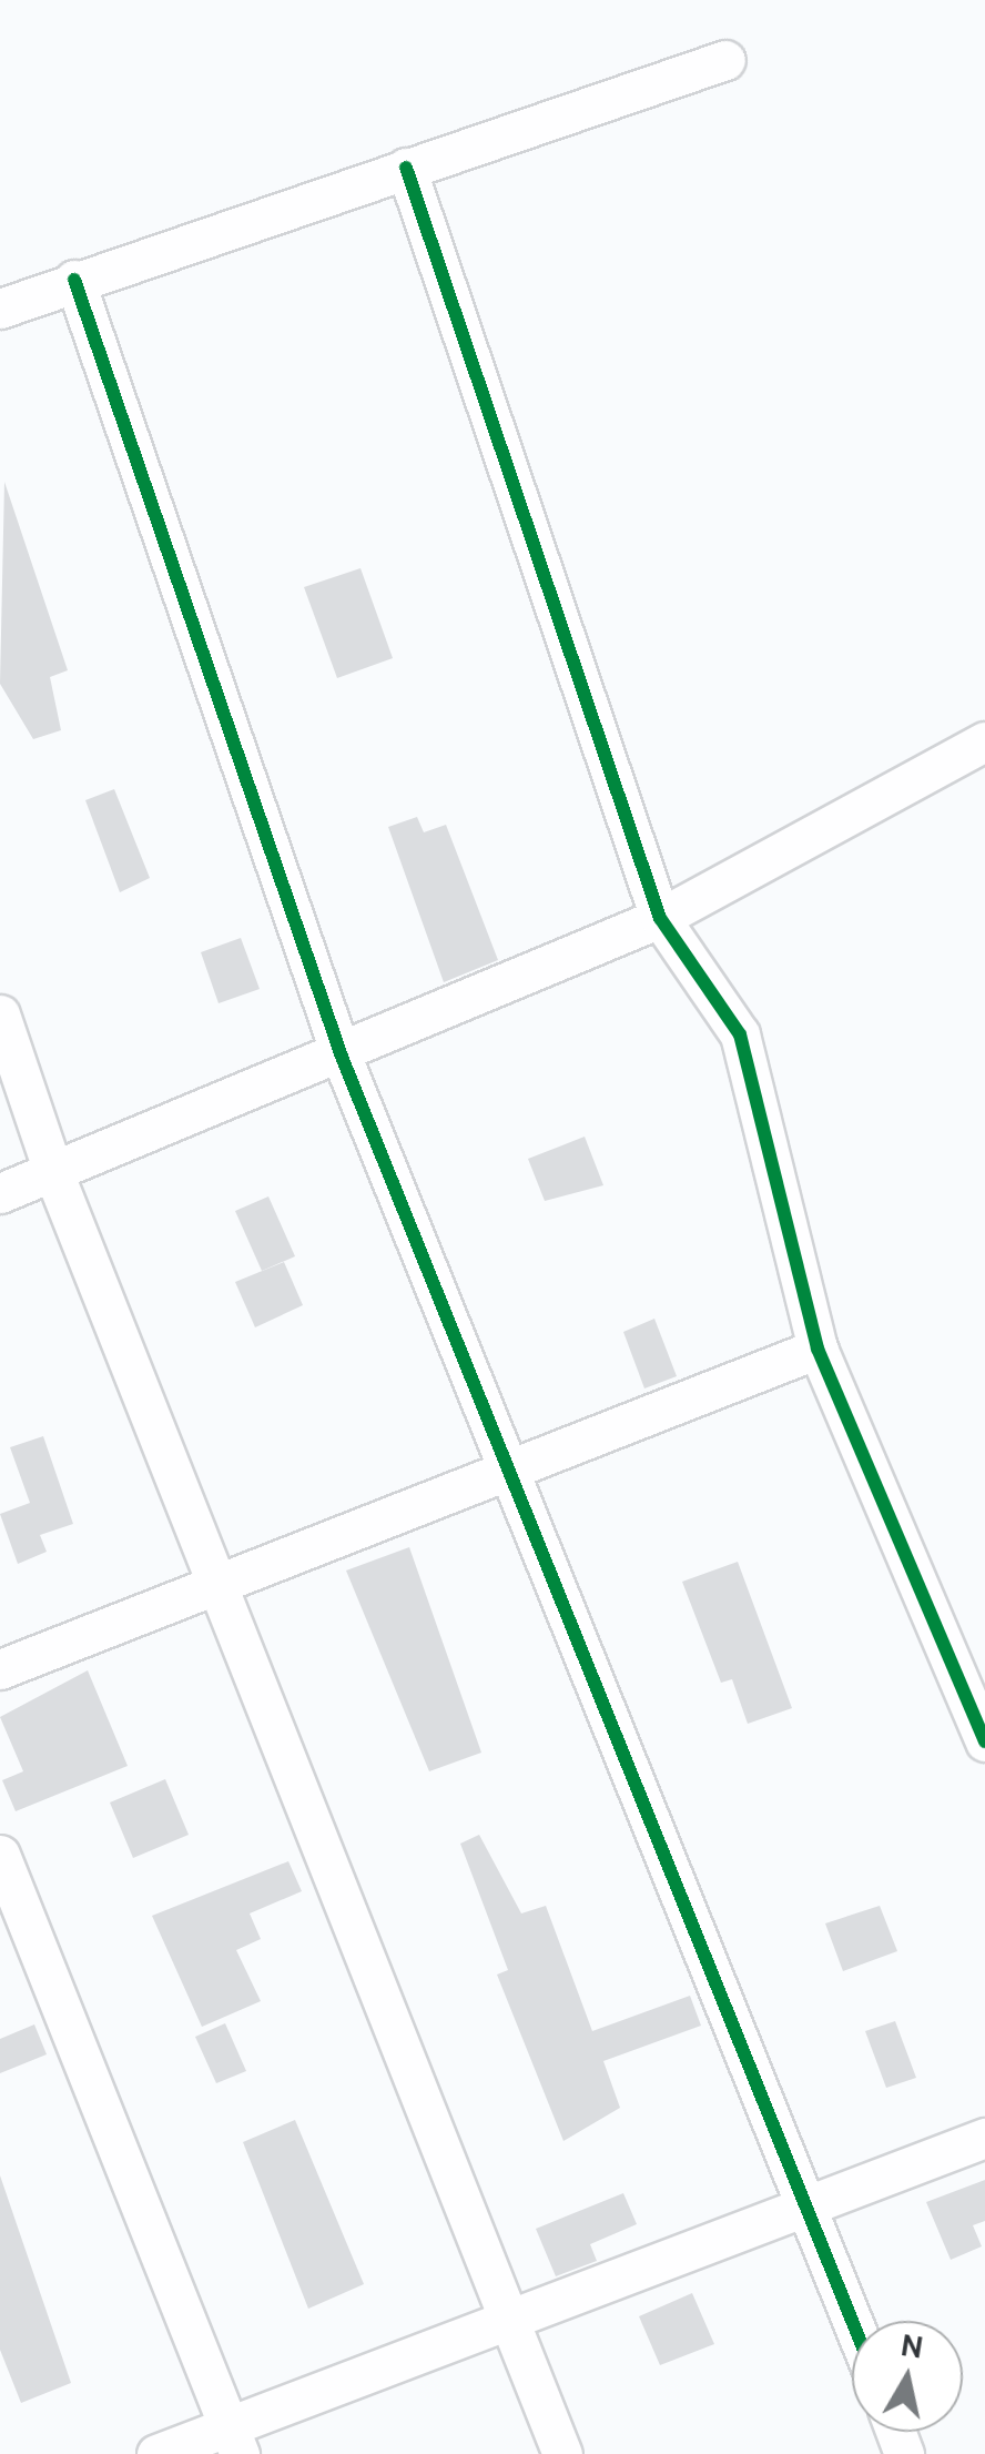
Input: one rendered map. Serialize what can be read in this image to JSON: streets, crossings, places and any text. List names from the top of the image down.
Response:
{
  "north": "top"
}
